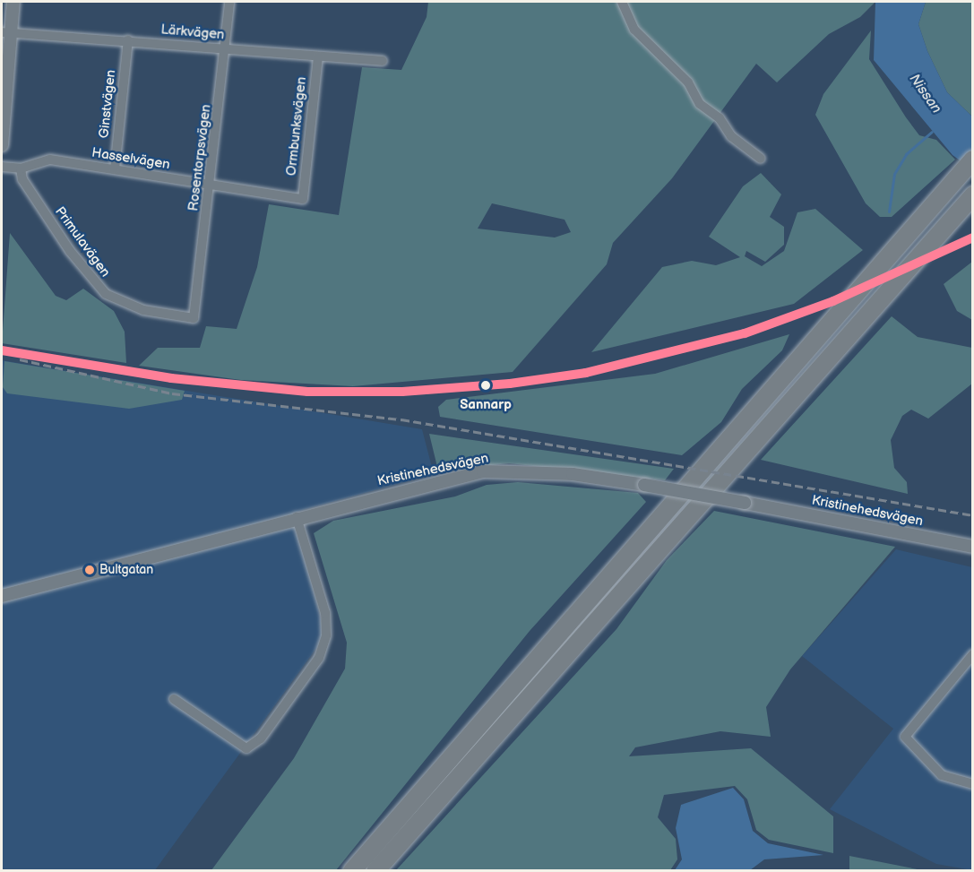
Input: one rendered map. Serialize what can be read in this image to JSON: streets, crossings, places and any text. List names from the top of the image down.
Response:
{
  "streets": {
    "street": [
      "Lärkvägen",
      "Ginstvägen",
      "Ormbunksvägen",
      "Rosentorpsvägen",
      "Hasselvägen",
      "Primulavägen",
      "Kristinehedsvägen"
    ]
  },
  "crossings": [
    ["Lärkvägen", "Ginstvägen"],
    ["Lärkvägen", "Ormbunksvägen"],
    ["Lärkvägen", "Rosentorpsvägen"],
    ["Ginstvägen", "Hasselvägen"],
    ["Ormbunksvägen", "Hasselvägen"],
    ["Rosentorpsvägen", "Hasselvägen"],
    ["Rosentorpsvägen", "Primulavägen"],
    ["Hasselvägen", "Primulavägen"]
  ],
  "water": ["Nissan"],
  "places": ["Sannarp", "Bultgatan"]
}
